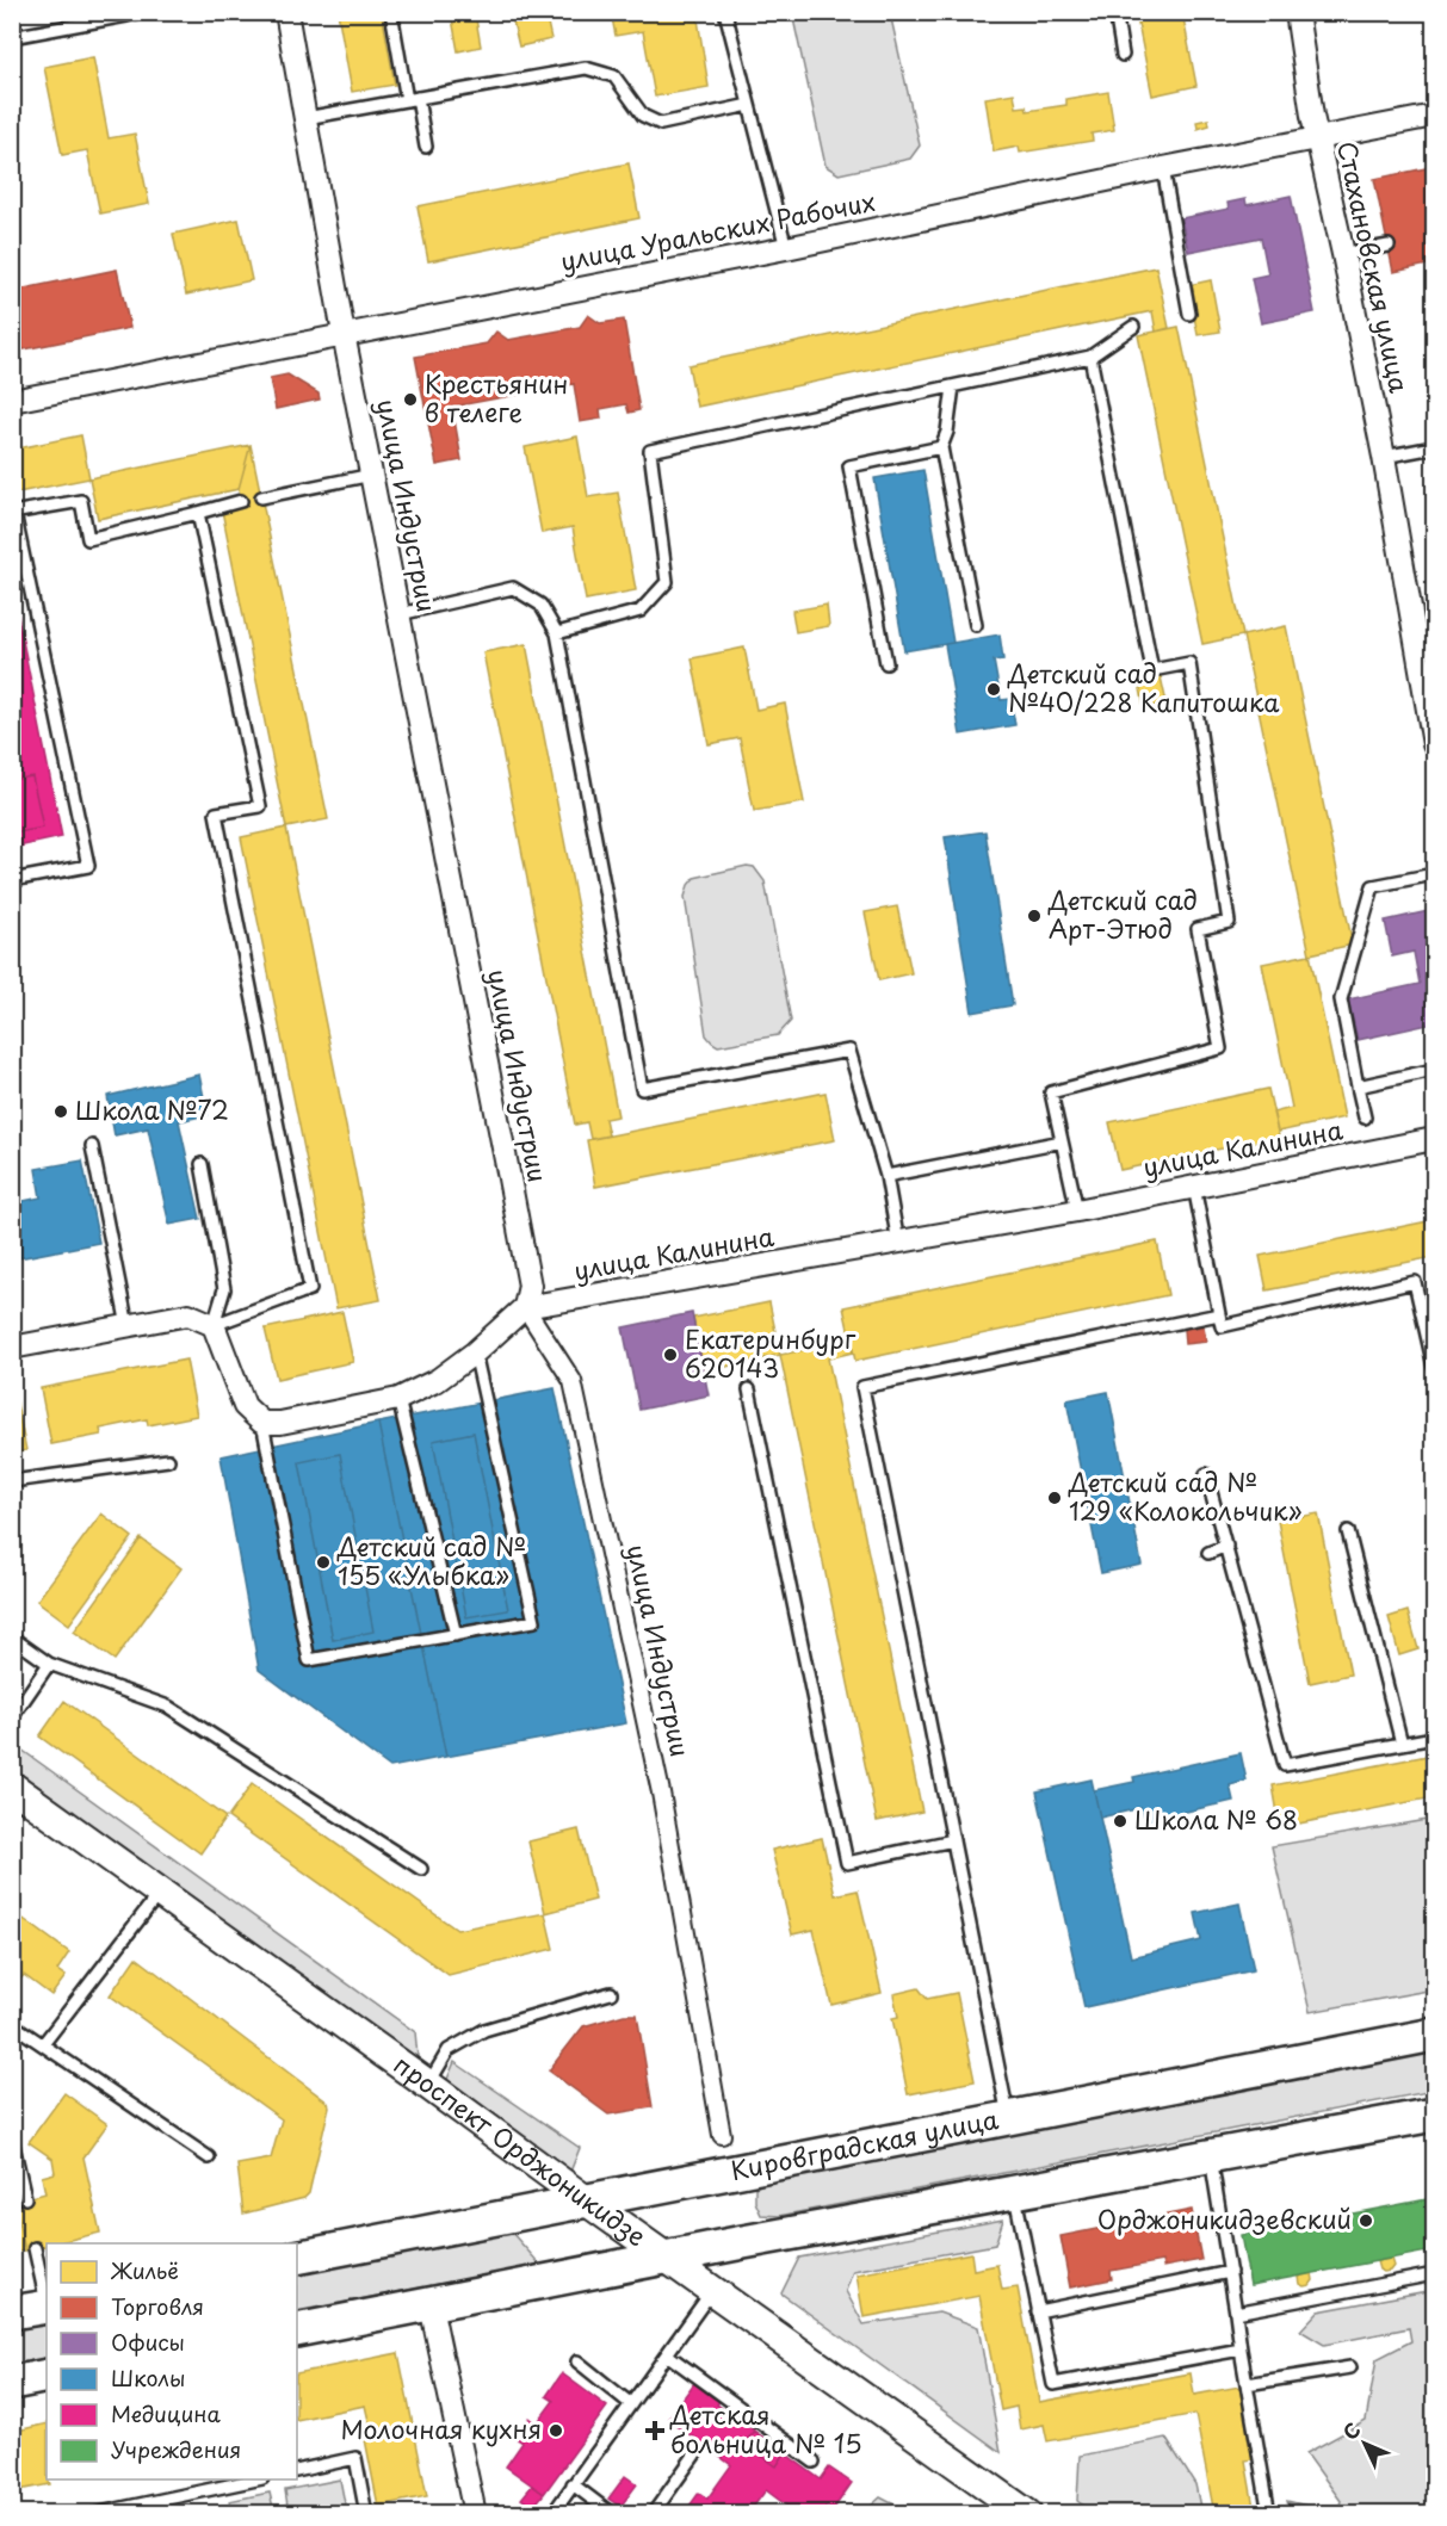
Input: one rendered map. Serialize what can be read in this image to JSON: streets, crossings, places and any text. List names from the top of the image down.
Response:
{
  "streets": {
    "main road": ["Кировградская улица"],
    "street": [
      "улица Уральских Рабочих",
      "Стахановская улица",
      "улица Индустрии",
      "улица Калинина",
      "проспект Орджоникидзе"
    ]
  },
  "crossings": [
    ["улица Уральских Рабочих", "Стахановская улица"],
    ["улица Уральских Рабочих", "улица Индустрии"],
    ["улица Индустрии", "улица Калинина"],
    ["Кировградская улица", "проспект Орджоникидзе"]
  ],
  "places": {
    "other": [
      "Крестьянин в телеге",
      "Детский сад №40/228 Капитошка",
      "Детский сад Арт-Этюд",
      "Школа №72",
      "Екатеринбург 620143",
      "Детский сад № 129 «Колокольчик»",
      "Детский сад № 155 «Улыбка»",
      "Школа № 68",
      "Орджоникидзевский",
      "Молочная кухня"
    ],
    "health": ["Детская больница № 15"]
  },
  "legend": [
    "Жильё",
    "Торговля",
    "Офисы",
    "Школы",
    "Медицина",
    "Учреждения"
  ],
  "north": "top left"
}
